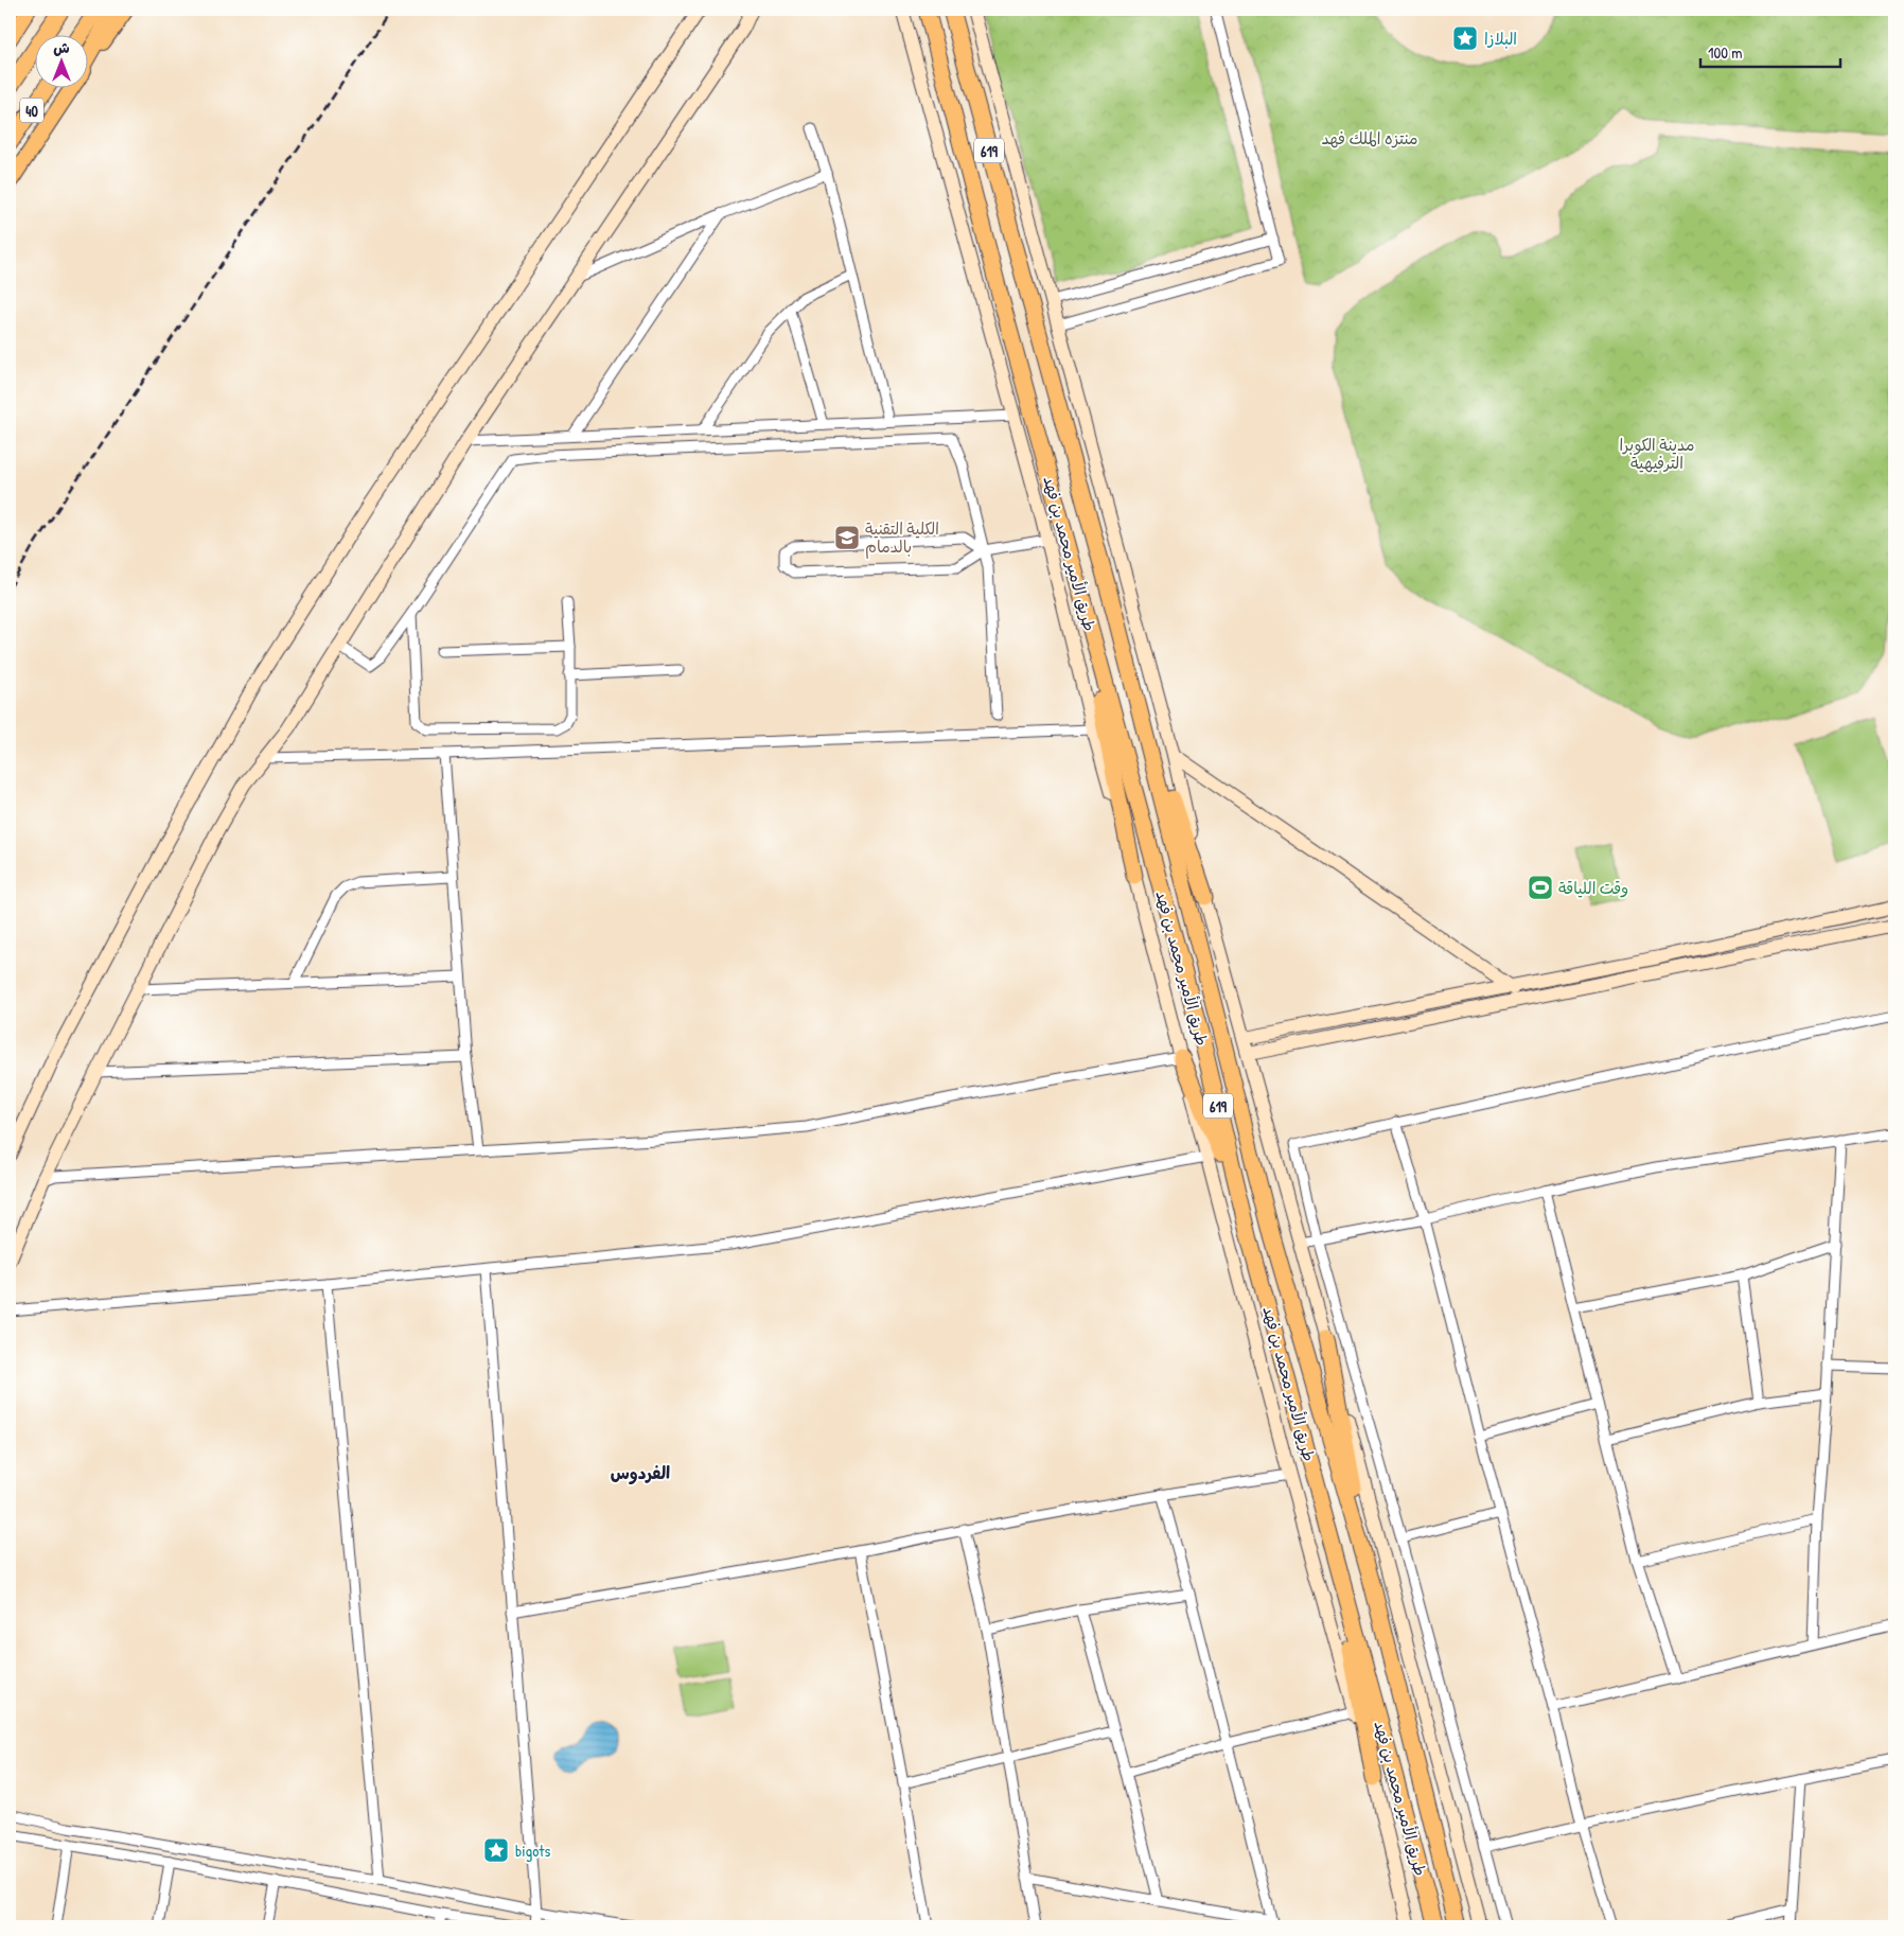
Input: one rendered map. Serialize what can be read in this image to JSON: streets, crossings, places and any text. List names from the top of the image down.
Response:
{
  "streets": {
    "highway": ["40", "619", "طريق الأمير محمد بن فهد"]
  },
  "districts": ["الفردوس"],
  "parks": ["منتزه الملك فهد", "مدينة الكوبرا الترفيهية"],
  "places": {
    "place": ["البلازا", "bigots"],
    "school or university": ["الكلية التقنية بالدمام"],
    "sports": ["وقت اللياقة"]
  },
  "scale_bar": "100 m",
  "north": "top"
}
